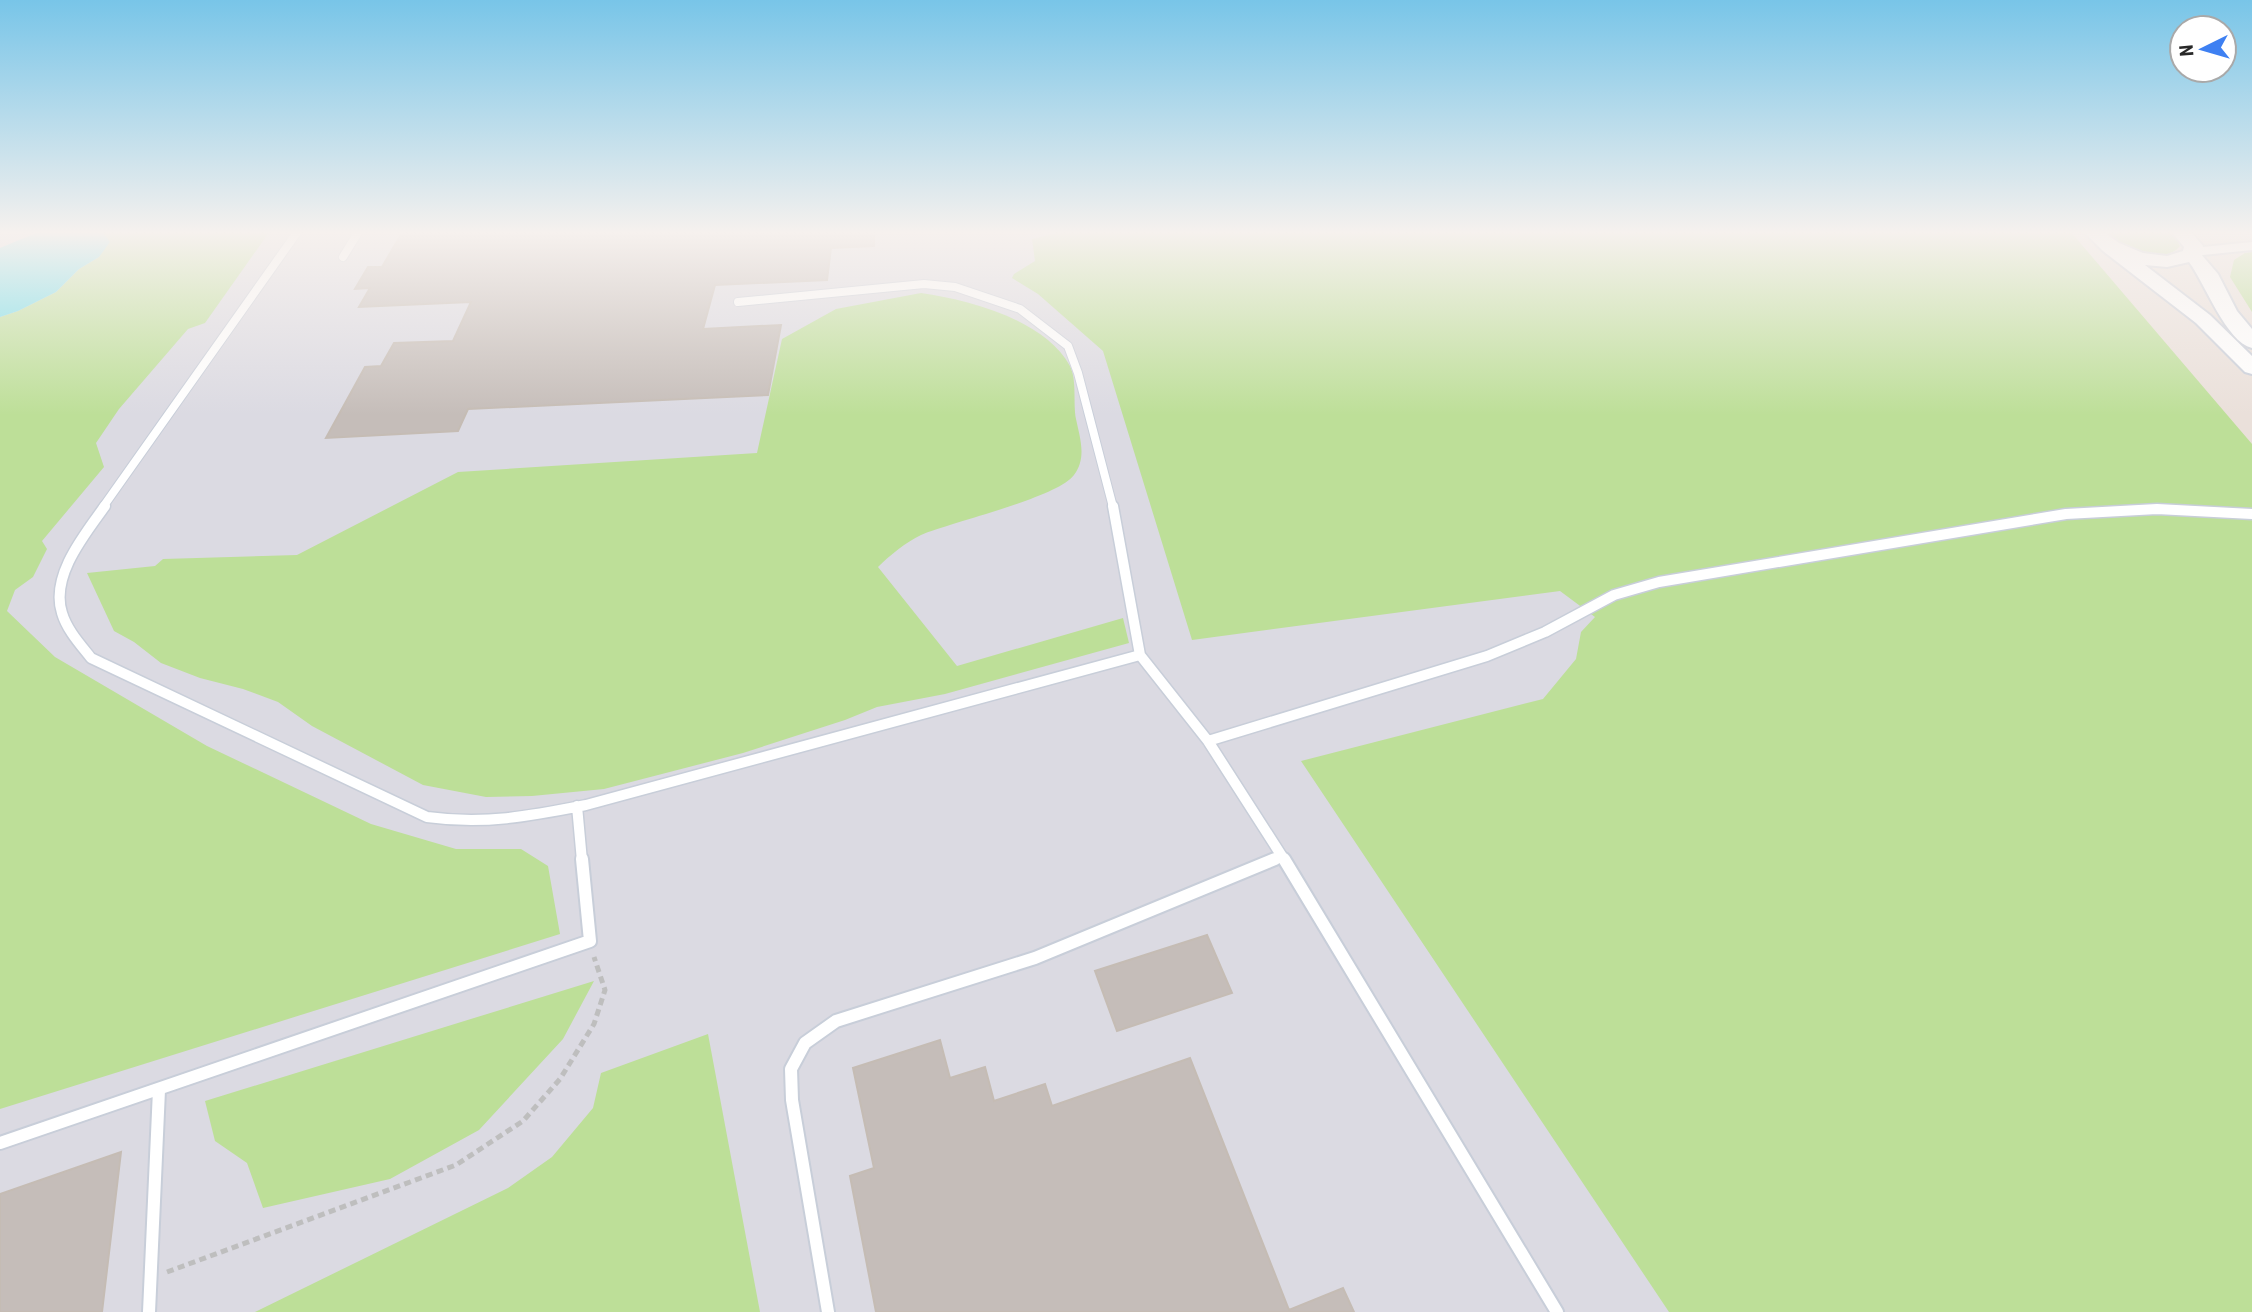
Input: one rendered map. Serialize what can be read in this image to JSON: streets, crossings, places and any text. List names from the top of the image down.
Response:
{
  "north": "left"
}
